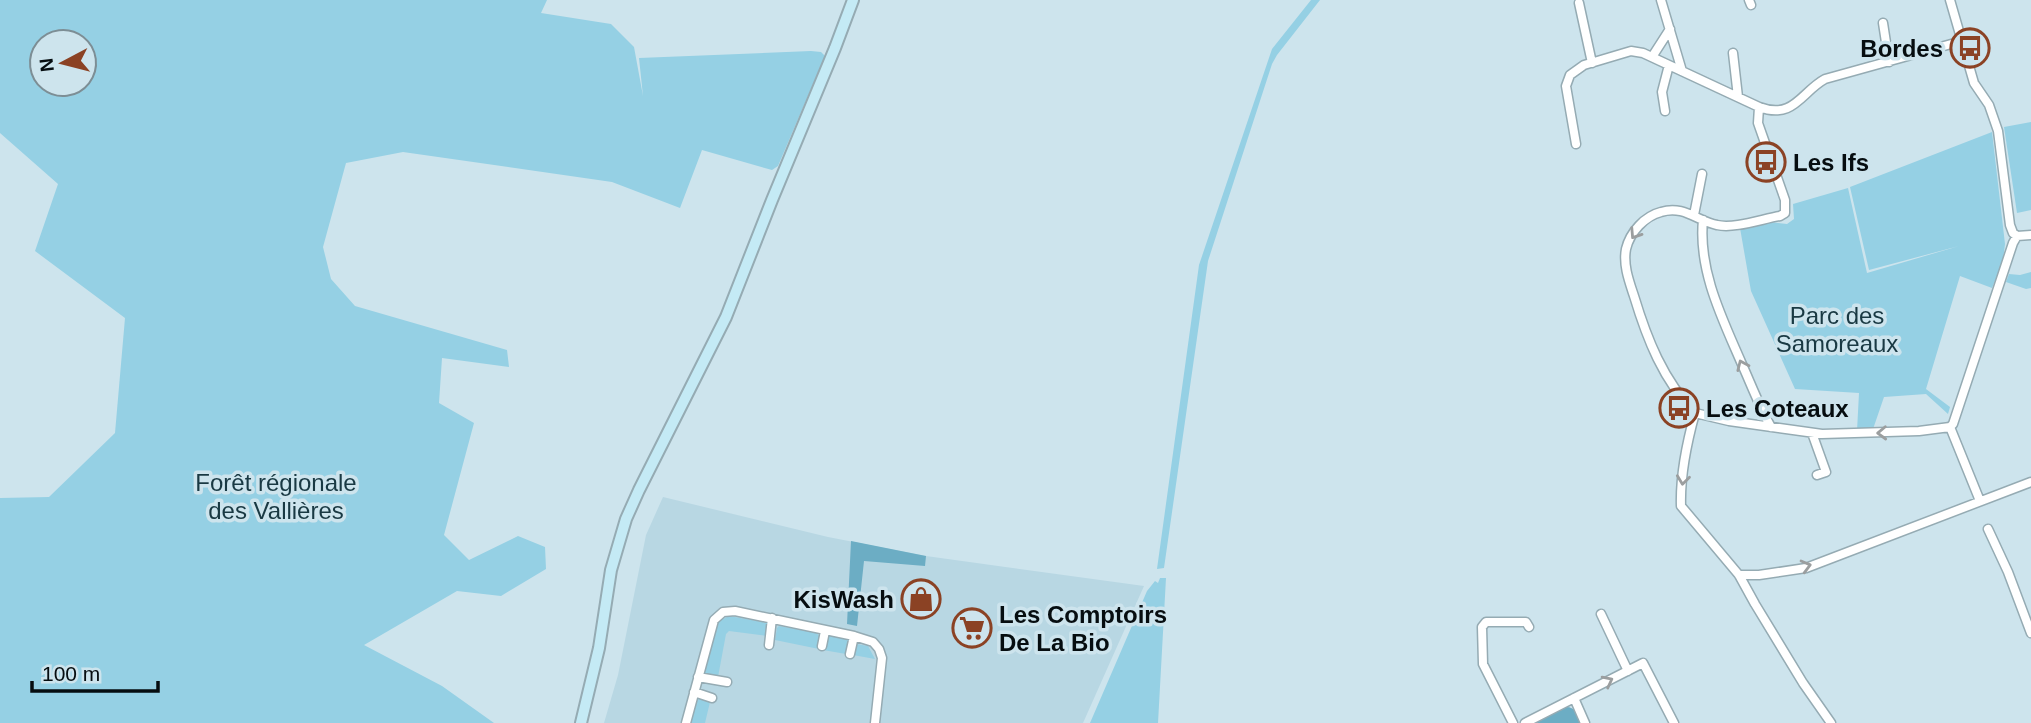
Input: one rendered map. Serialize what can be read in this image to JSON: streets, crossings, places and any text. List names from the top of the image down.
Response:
{
  "parks": ["Parc des Samoreaux", "Forêt régionale des Vallières"],
  "places": {
    "bus stop": ["Bordes", "Les Ifs", "Les Coteaux"],
    "shop": ["KisWash"],
    "supermarket": ["Les Comptoirs De La Bio"]
  },
  "scale_bar": "100 m",
  "north": "left"
}
